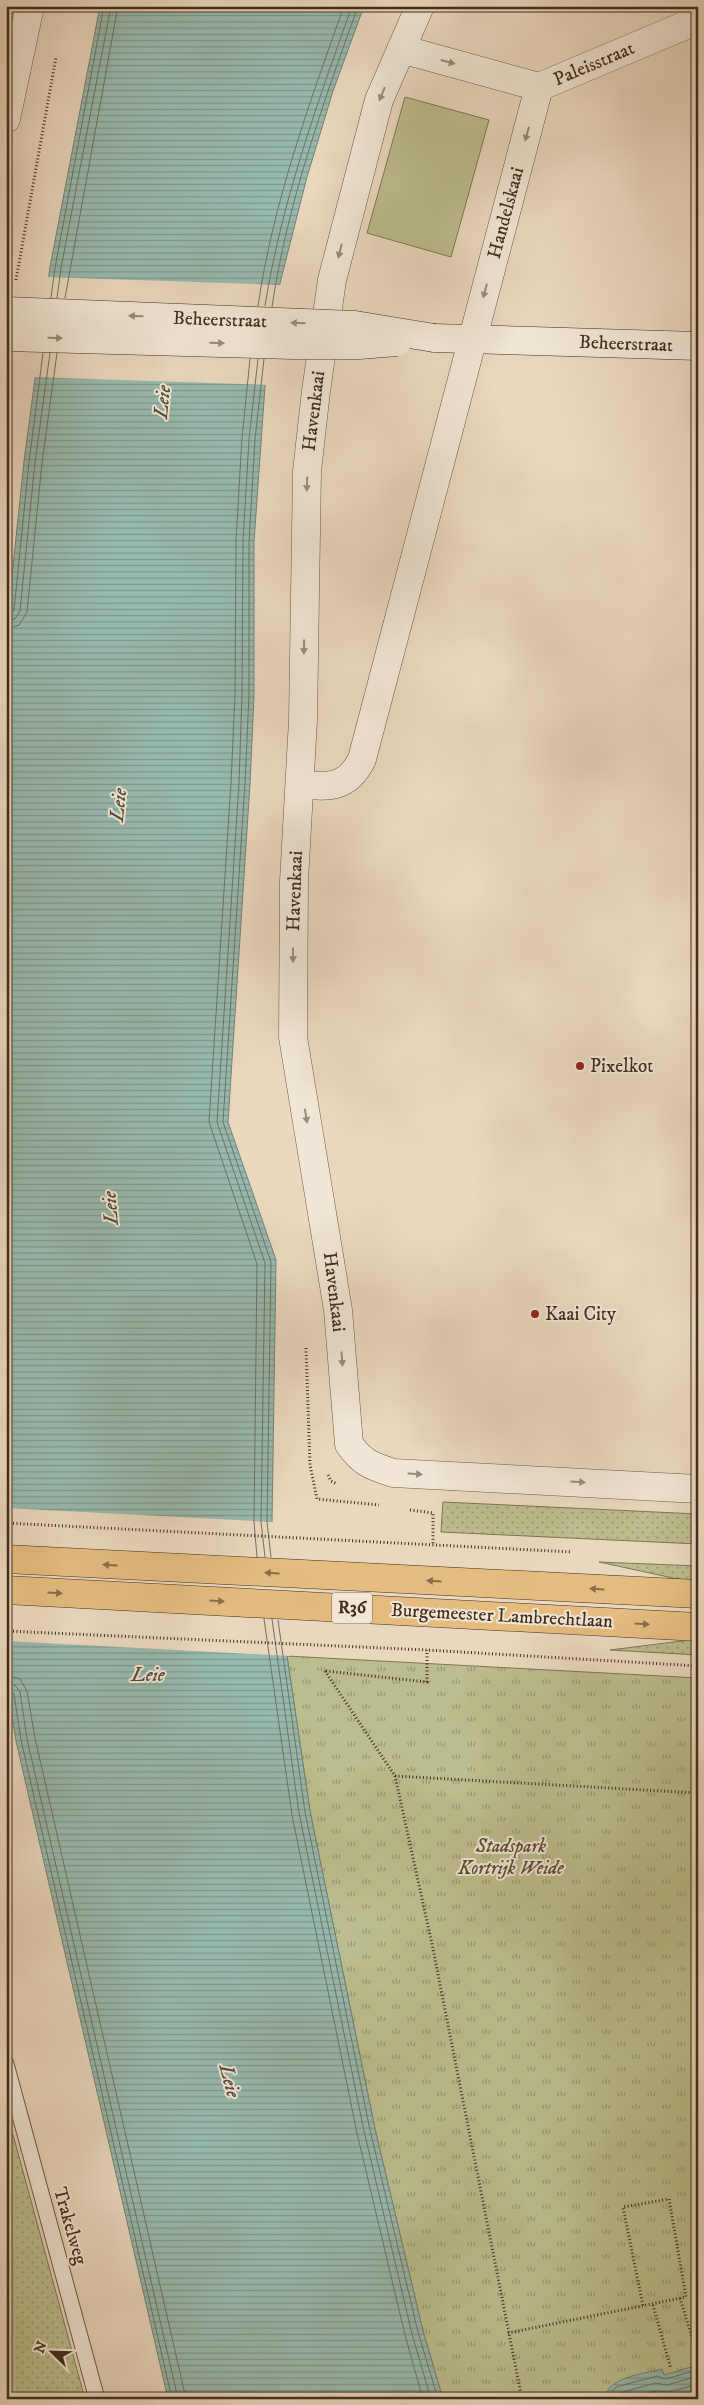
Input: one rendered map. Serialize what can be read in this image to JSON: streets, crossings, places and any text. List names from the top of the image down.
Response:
{
  "streets": {
    "main road": ["R36", "Burgemeester Lambrechtlaan"],
    "street": [
      "Paleisstraat",
      "Handelskaai",
      "Beheerstraat",
      "Havenkaai"
    ],
    "lane": ["Trakelweg"]
  },
  "crossings": [
    ["Paleisstraat", "Handelskaai"],
    ["Paleisstraat", "Havenkaai"],
    ["Handelskaai", "Beheerstraat"]
  ],
  "one_way": ["Paleisstraat", "Handelskaai", "Havenkaai"],
  "water": ["Leie"],
  "parks": ["Stadspark Kortrijk Weide"],
  "places": ["Pixelkot", "Kaai City"],
  "north": "top left"
}
